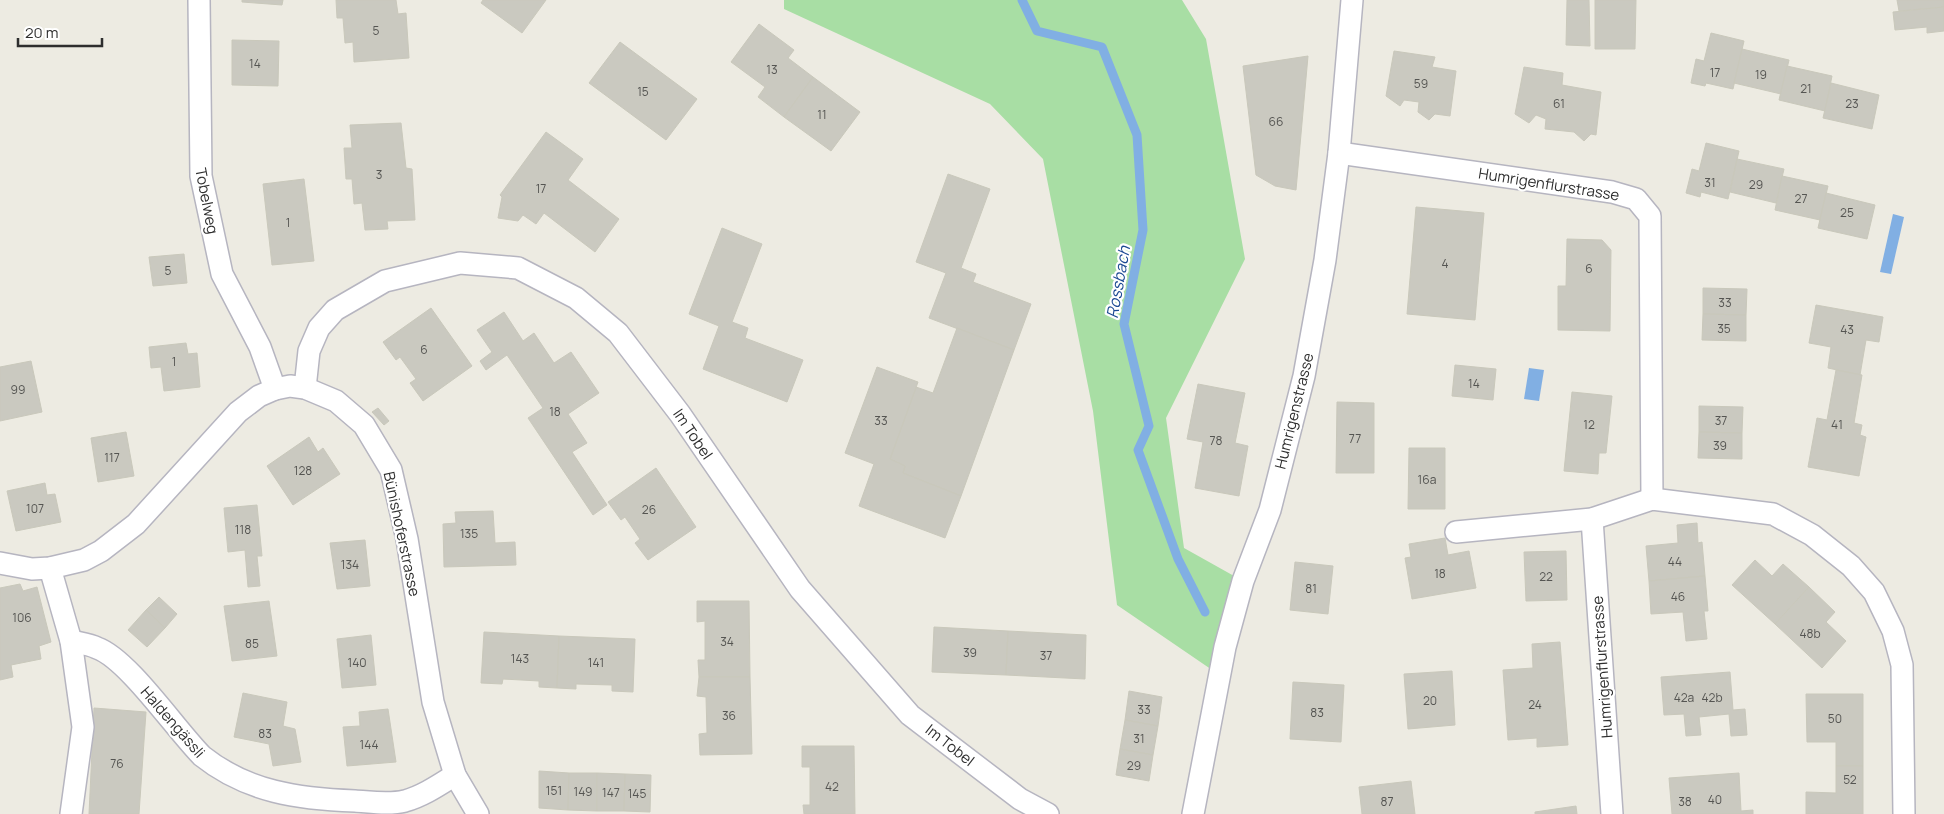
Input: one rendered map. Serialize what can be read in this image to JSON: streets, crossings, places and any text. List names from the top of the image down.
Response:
{
  "streets": {
    "street": [
      "Humrigenflurstrasse",
      "Tobelweg",
      "Humrigenstrasse",
      "Im Tobel",
      "Bünishoferstrasse",
      "Haldengässli"
    ]
  },
  "crossings": [
    ["Humrigenflurstrasse", "Humrigenstrasse"],
    ["Tobelweg", "Bünishoferstrasse"],
    ["Im Tobel", "Bünishoferstrasse"],
    ["Bünishoferstrasse", "Haldengässli"]
  ],
  "water": ["Rossbach"],
  "house_numbers": [
    "5",
    "14",
    "13",
    "17",
    "19",
    "59",
    "21",
    "15",
    "61",
    "23",
    "11",
    "66",
    "3",
    "31",
    "29",
    "17",
    "27",
    "25",
    "1",
    "4",
    "6",
    "5",
    "33",
    "35",
    "43",
    "6",
    "1",
    "14",
    "99",
    "18",
    "33",
    "37",
    "12",
    "41",
    "77",
    "78",
    "39",
    "117",
    "128",
    "16a",
    "107",
    "26",
    "118",
    "135",
    "44",
    "134",
    "18",
    "22",
    "81",
    "46",
    "106",
    "48b",
    "34",
    "85",
    "39",
    "37",
    "143",
    "140",
    "141",
    "42a",
    "42b",
    "20",
    "24",
    "33",
    "83",
    "36",
    "50",
    "83",
    "31",
    "144",
    "76",
    "29",
    "52",
    "42",
    "151",
    "149",
    "147",
    "145",
    "40",
    "87",
    "38"
  ],
  "scale_bar": "20 m"
}
